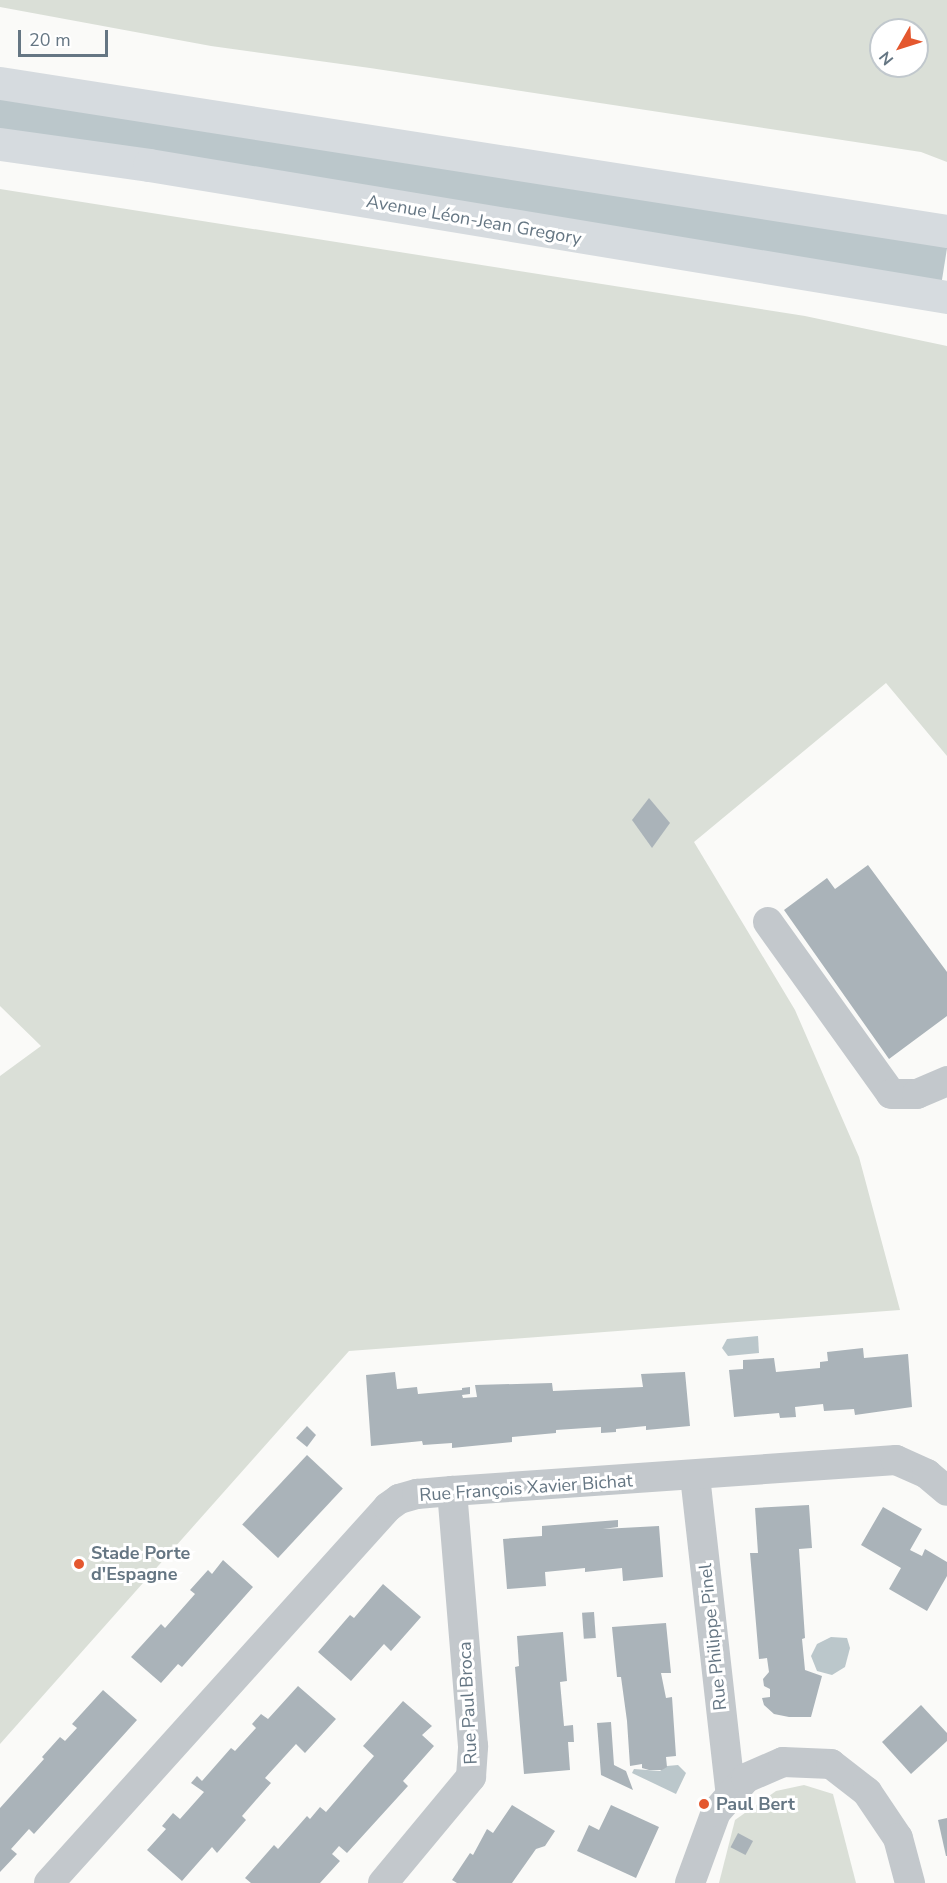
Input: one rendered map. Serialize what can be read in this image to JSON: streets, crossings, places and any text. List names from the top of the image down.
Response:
{
  "streets": {
    "street": [
      "Avenue Léon-Jean Gregory",
      "Rue François Xavier Bichat",
      "Rue Philippe Pinel",
      "Rue Paul Broca"
    ]
  },
  "crossings": [
    ["Rue François Xavier Bichat", "Rue Philippe Pinel"],
    ["Rue François Xavier Bichat", "Rue Paul Broca"]
  ],
  "places": ["Stade Porte d'Espagne", "Paul Bert"],
  "scale_bar": "20 m",
  "north": "bottom left"
}
